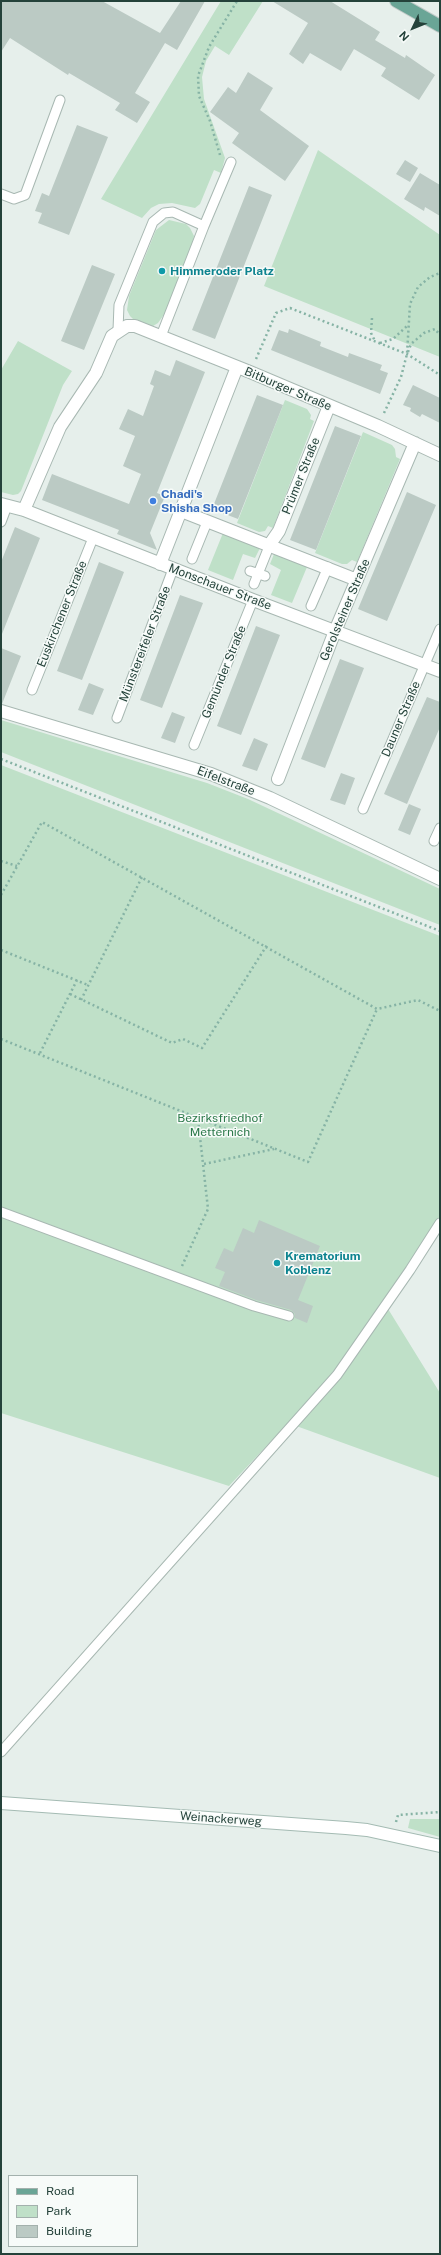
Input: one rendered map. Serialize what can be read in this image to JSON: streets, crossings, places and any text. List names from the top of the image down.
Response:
{
  "streets": {
    "street": [
      "Bitburger Straße",
      "Prümer Straße",
      "Monschauer Straße",
      "Gerolsteiner Straße",
      "Eifelstraße",
      "Weinackerweg"
    ],
    "lane": [
      "Euskirchener Straße",
      "Münstereifeler Straße",
      "Gemünder Straße",
      "Dauner Straße"
    ]
  },
  "crossings": [
    ["Bitburger Straße", "Prümer Straße"],
    ["Bitburger Straße", "Gerolsteiner Straße"],
    ["Monschauer Straße", "Gerolsteiner Straße"],
    ["Monschauer Straße", "Euskirchener Straße"],
    ["Monschauer Straße", "Münstereifeler Straße"],
    ["Monschauer Straße", "Gemünder Straße"],
    ["Monschauer Straße", "Dauner Straße"]
  ],
  "parks": ["Bezirksfriedhof Metternich"],
  "places": ["Himmeroder Platz", "Chadi's Shisha Shop", "Krematorium Koblenz"],
  "legend": ["Road", "Park", "Building"],
  "north": "bottom left"
}
